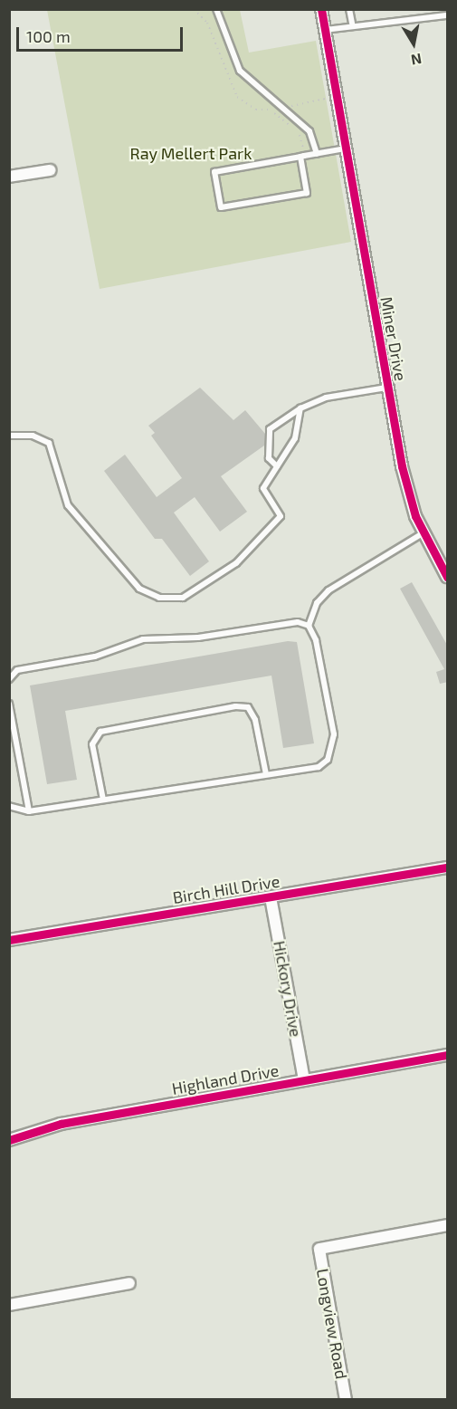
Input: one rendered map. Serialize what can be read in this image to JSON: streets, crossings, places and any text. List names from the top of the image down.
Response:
{
  "streets": {
    "street": [
      "Miner Drive",
      "Birch Hill Drive",
      "Hickory Drive",
      "Highland Drive",
      "Longview Road"
    ]
  },
  "crossings": [
    ["Birch Hill Drive", "Hickory Drive"],
    ["Hickory Drive", "Highland Drive"]
  ],
  "parks": ["Ray Mellert Park"],
  "scale_bar": "100 m",
  "north": "bottom"
}
